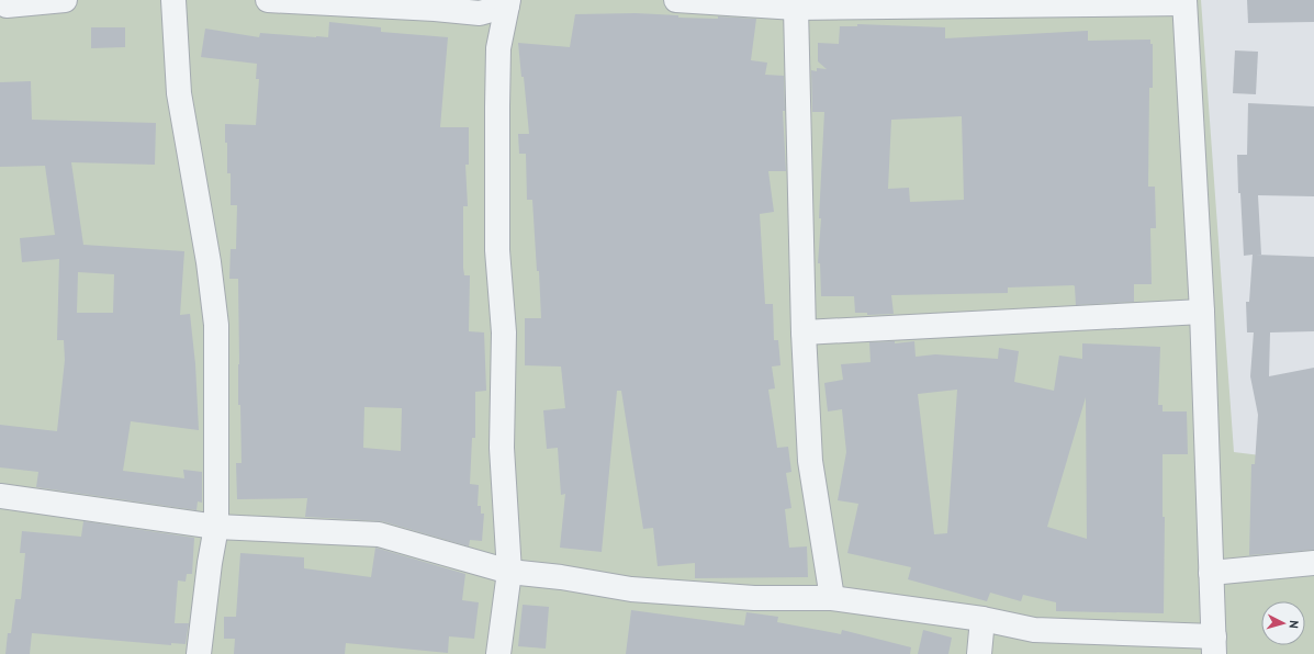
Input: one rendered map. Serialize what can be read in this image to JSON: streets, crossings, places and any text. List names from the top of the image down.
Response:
{
  "north": "right"
}
